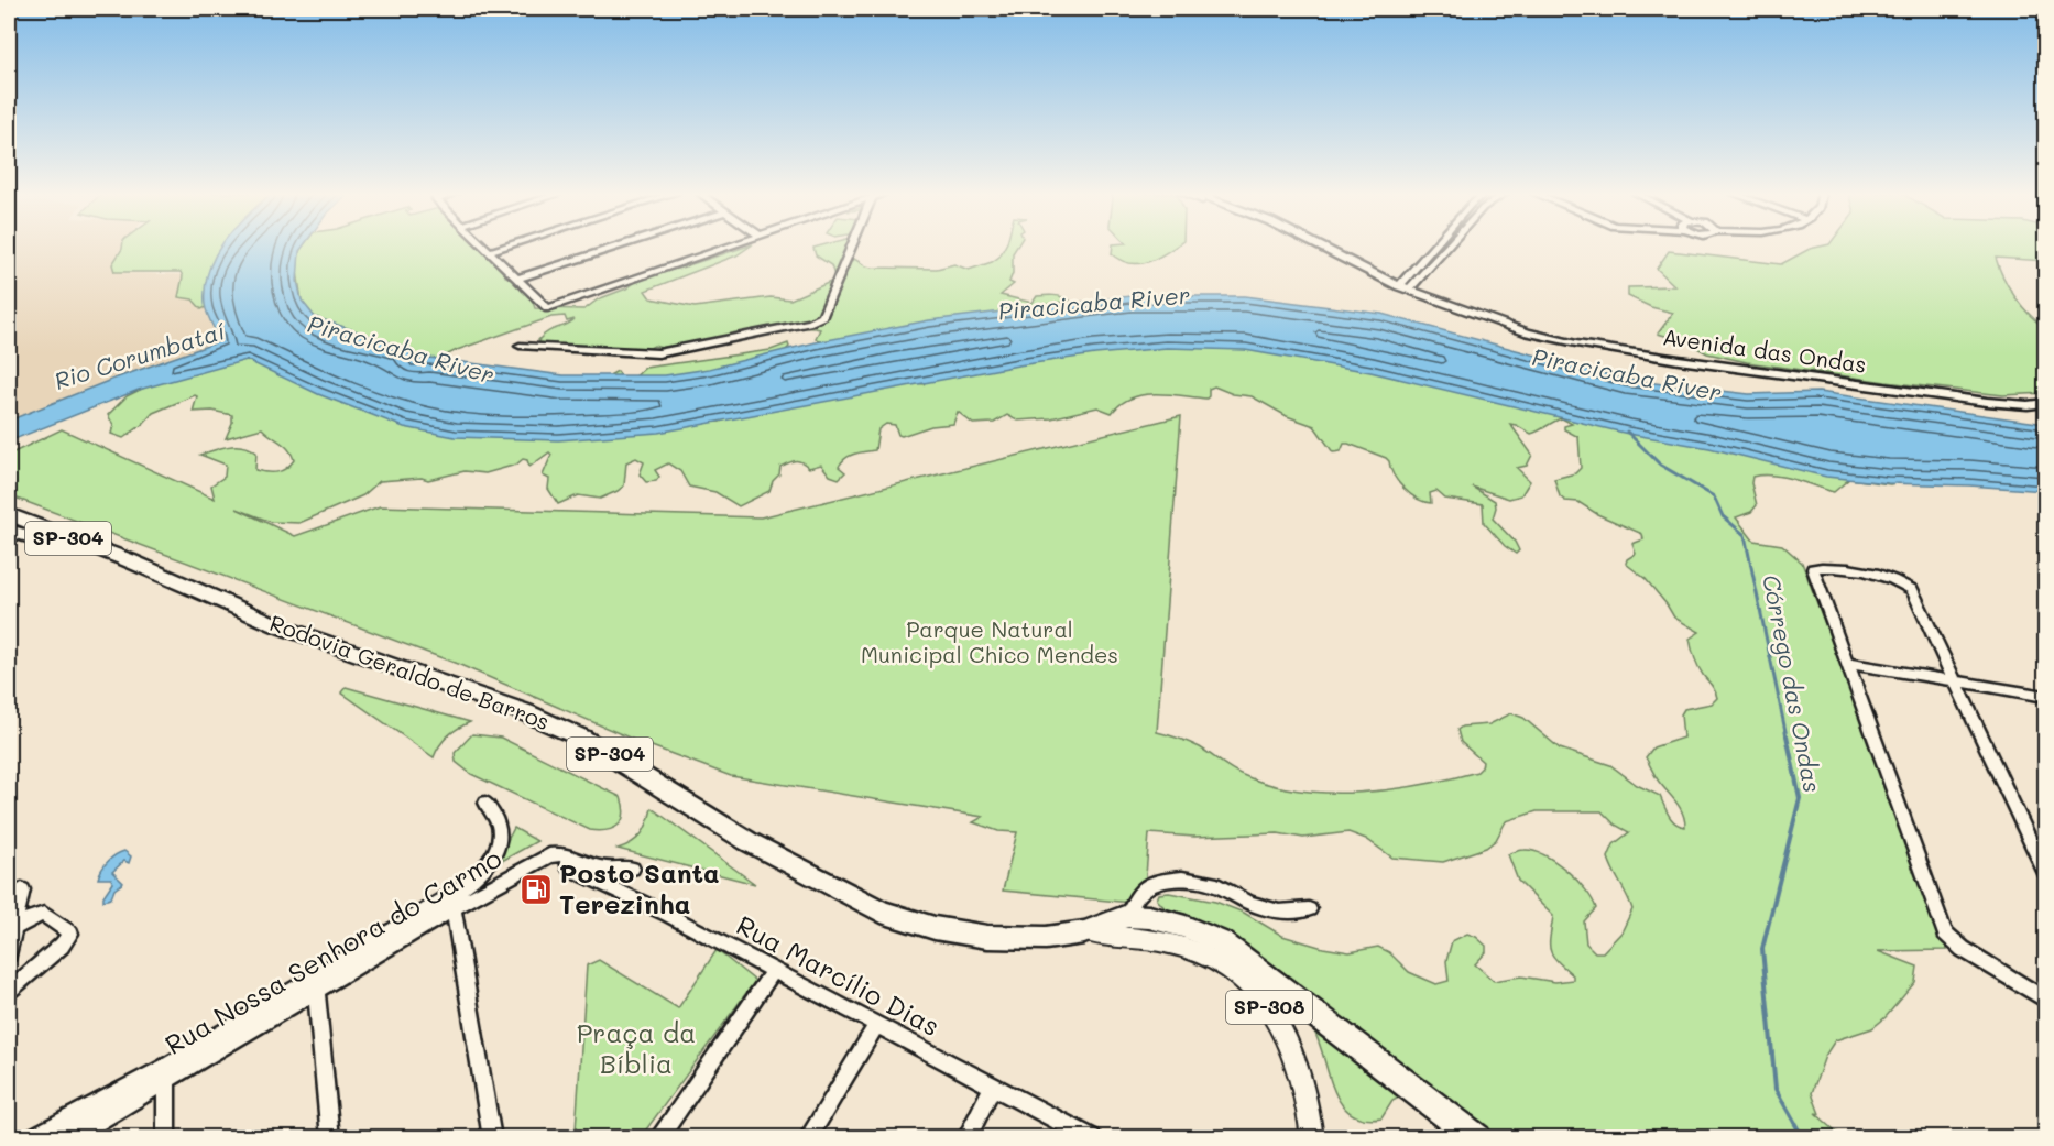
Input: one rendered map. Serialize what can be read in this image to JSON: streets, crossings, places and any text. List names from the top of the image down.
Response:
{
  "streets": {
    "highway": ["SP-304", "Rodovia Geraldo de Barros"],
    "main road": ["SP-308"],
    "street": ["Avenida das Ondas", "Rua Nossa Senhora do Carmo", "Rua Marcílio Dias"]
  },
  "crossings": [
    ["Rodovia Geraldo de Barros", "SP-308"],
    ["Rua Nossa Senhora do Carmo", "Rua Marcílio Dias"]
  ],
  "water": ["Piracicaba River", "Rio Corumbataí", "Córrego das Ondas"],
  "parks": ["Parque Natural Municipal Chico Mendes", "Praça da Bíblia"],
  "places": {
    "fuel station": ["Posto Santa Terezinha"]
  }
}
